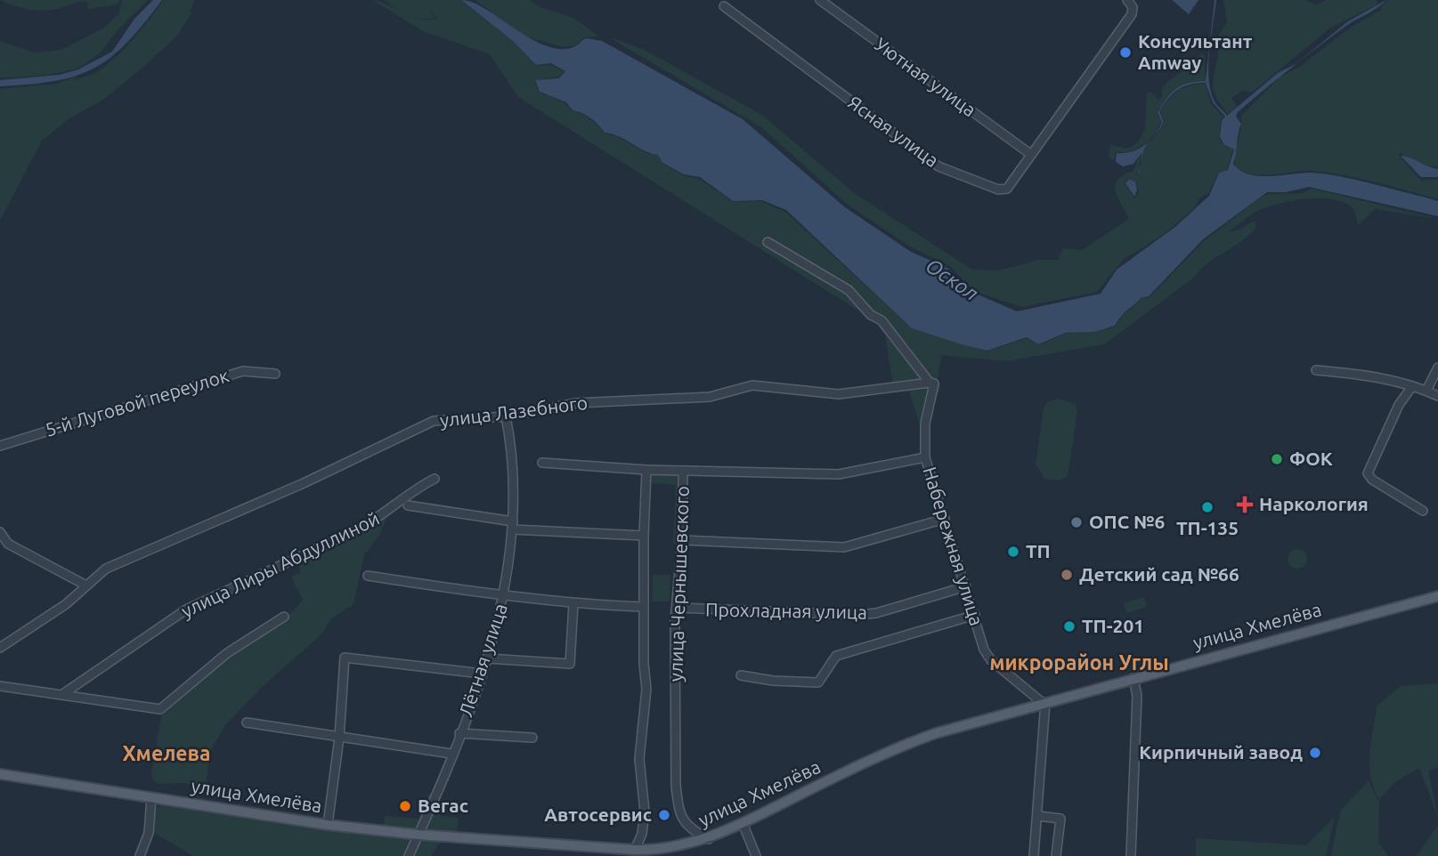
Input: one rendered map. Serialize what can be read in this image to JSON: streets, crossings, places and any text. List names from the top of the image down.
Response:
{
  "streets": {
    "main road": ["улица Хмелёва"],
    "street": [
      "Уютная улица",
      "Ясная улица",
      "5-й Луговой переулок",
      "улица Лазебного",
      "Набережная улица",
      "улица Лиры Абдуллиной",
      "улица Чернышевского",
      "Прохладная улица",
      "Лётная улица"
    ]
  },
  "crossings": [
    ["Уютная улица", "Ясная улица"],
    ["улица Лазебного", "Лётная улица"],
    ["Набережная улица", "улица Чернышевского"],
    ["Набережная улица", "Прохладная улица"],
    ["Набережная улица", "улица Хмелёва"],
    ["улица Чернышевского", "Прохладная улица"],
    ["улица Чернышевского", "улица Хмелёва"],
    ["улица Хмелёва", "Лётная улица"]
  ],
  "districts": ["микрорайон Углы", "Хмелева"],
  "water": ["Оскол"],
  "places": {
    "other": [
      "Консультант Amway",
      "ФОК",
      "ТП-135",
      "ОПС №6",
      "ТП",
      "Детский сад №66",
      "ТП-201",
      "Кирпичный завод",
      "Вегас",
      "Автосервис"
    ],
    "health": ["Наркология"]
  }
}
